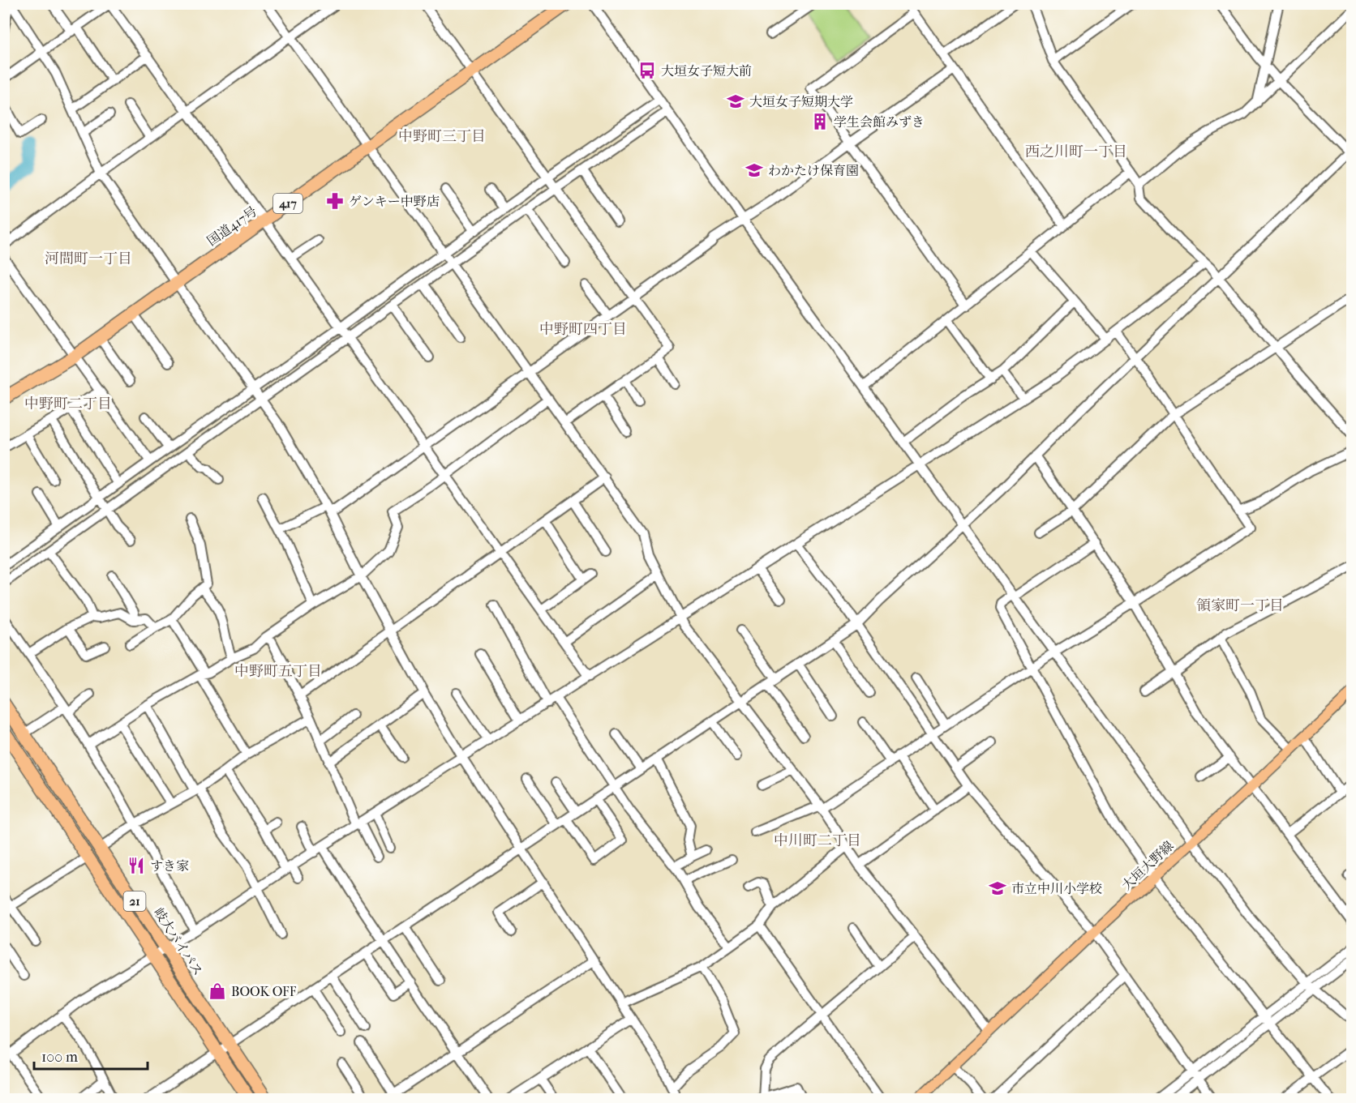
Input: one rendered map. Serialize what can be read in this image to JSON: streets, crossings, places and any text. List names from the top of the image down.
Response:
{
  "streets": {
    "highway": [
      "417",
      "国道417号",
      "21",
      "岐大バイパス"
    ],
    "main road": ["大垣大野線"]
  },
  "districts": [
    "中野町三丁目",
    "西之川町一丁目",
    "河間町一丁目",
    "中野町四丁目",
    "中野町二丁目",
    "領家町一丁目",
    "中野町五丁目",
    "中川町二丁目"
  ],
  "places": {
    "bus stop": ["大垣女子短大前"],
    "school or university": ["大垣女子短期大学", "わかたけ保育園", "市立中川小学校"],
    "building": ["学生会館みずき"],
    "pharmacy": ["ゲンキー中野店"],
    "restaurant": ["すき家"],
    "shop": ["BOOK OFF"]
  },
  "scale_bar": "100 m"
}
